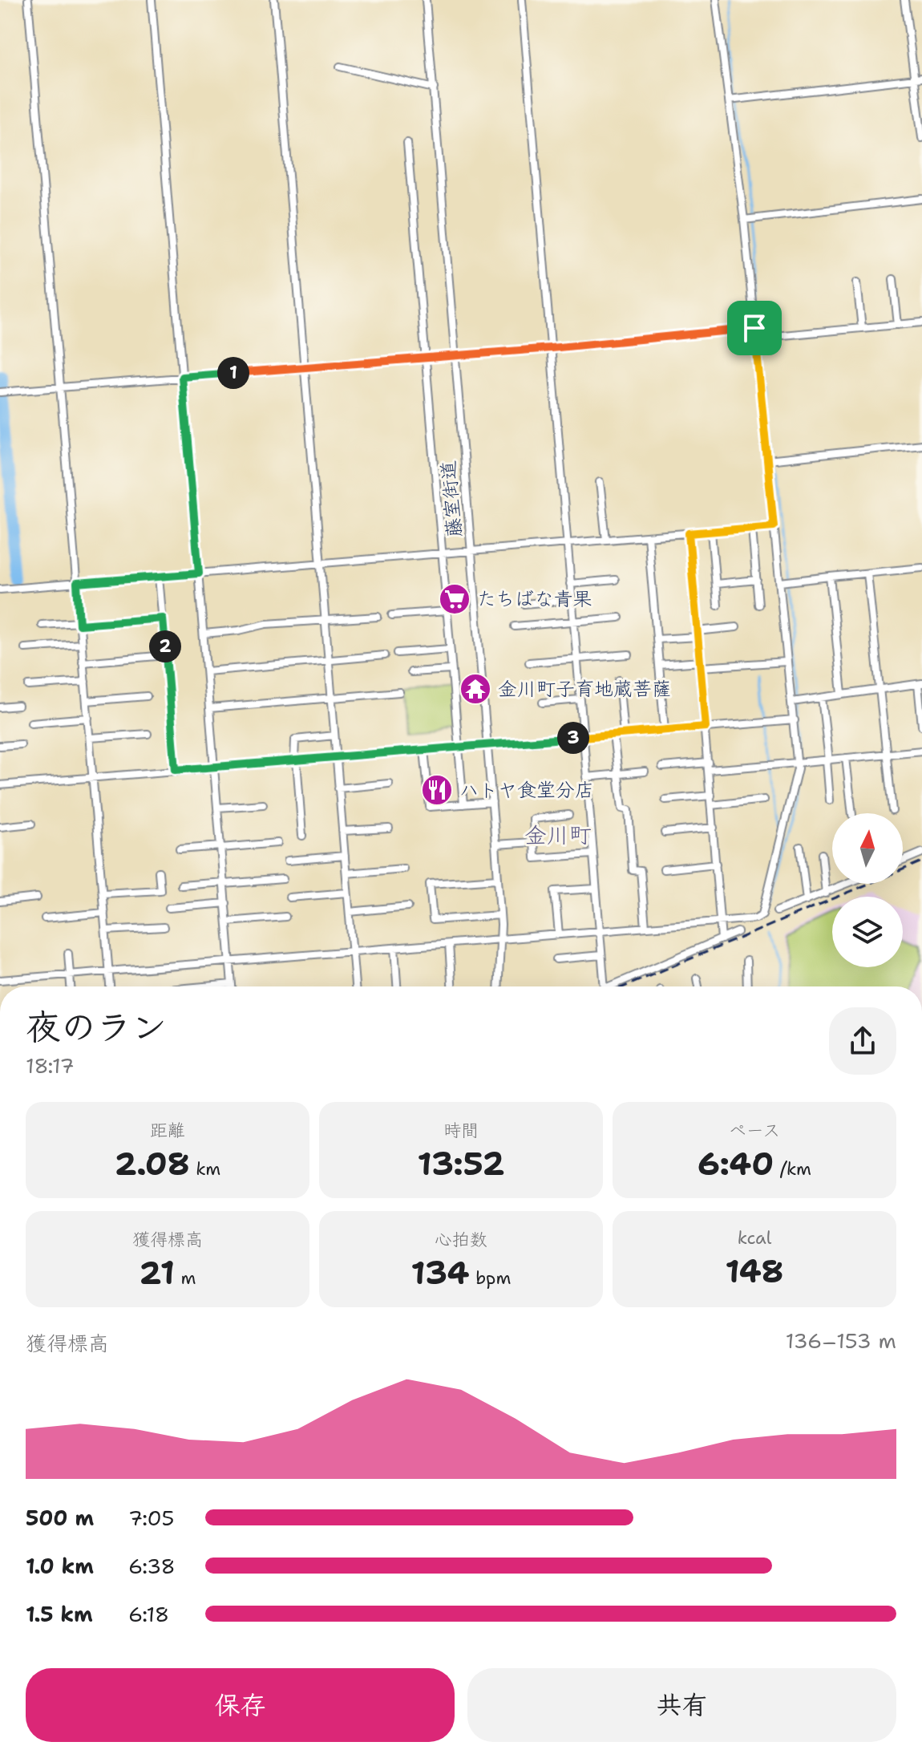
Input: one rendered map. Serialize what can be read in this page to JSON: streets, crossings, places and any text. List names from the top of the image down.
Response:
{
  "streets": {
    "street": ["藤室街道"]
  },
  "districts": ["金川町"],
  "places": {
    "supermarket": ["たちばな青果"],
    "temple": ["金川町子育地蔵菩薩"],
    "restaurant": ["ハトヤ食堂分店"]
  },
  "north": "top",
  "page": {
    "pins": ["1", "2", "3"],
    "heading": ["夜のラン", "18:17"],
    "stats": [
      ["距離", "2.08 km"],
      ["時間", "13:52"],
      ["ペース", "6:40 /km"],
      ["獲得標高", "21 m"],
      ["心拍数", "134 bpm"],
      ["kcal", "148"]
    ],
    "chart": ["獲得標高", "136–153 m"],
    "list": [
      {
        "name": "500 m",
        "note": "7:05"
      },
      {
        "name": "1.0 km",
        "note": "6:38"
      },
      {
        "name": "1.5 km",
        "note": "6:18"
      }
    ],
    "buttons": ["保存", "共有"]
  }
}
